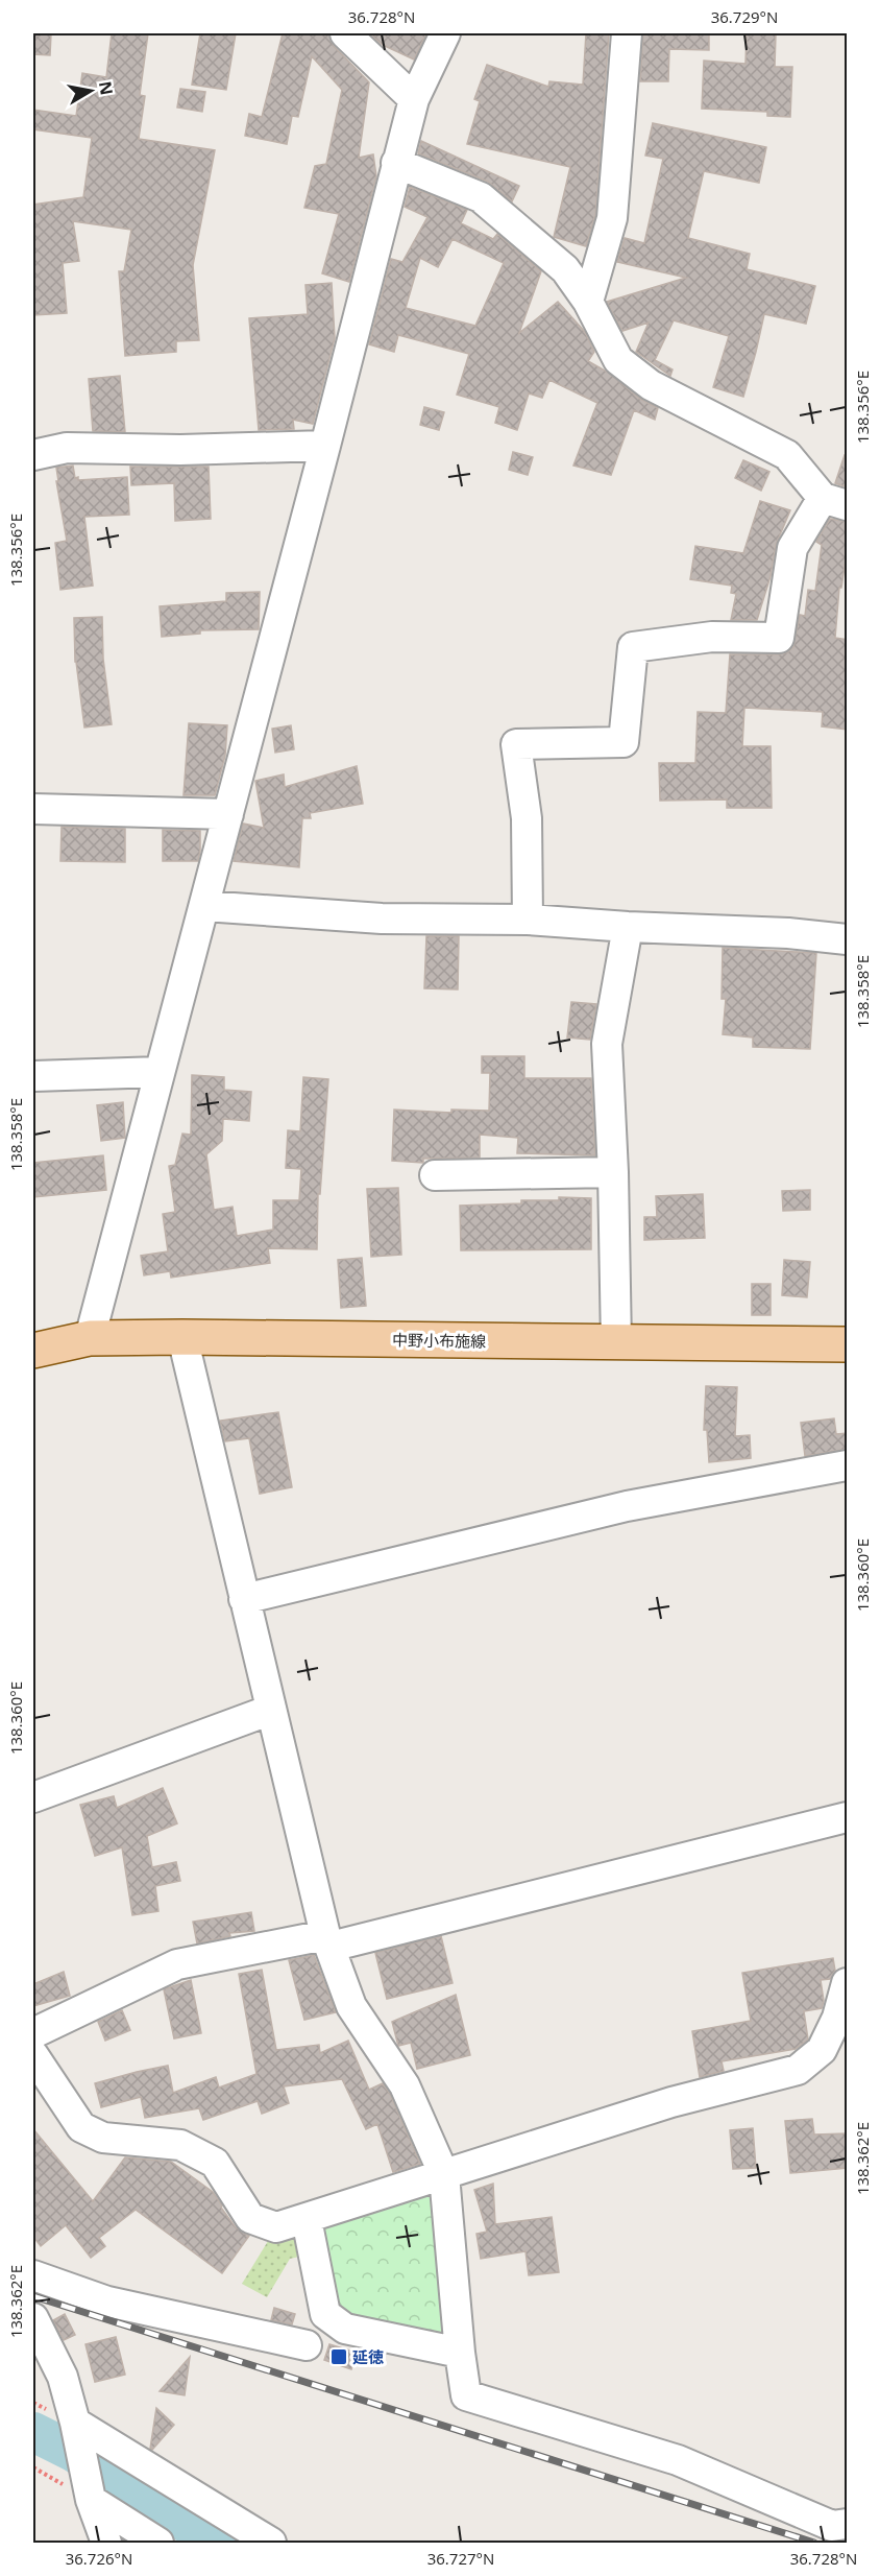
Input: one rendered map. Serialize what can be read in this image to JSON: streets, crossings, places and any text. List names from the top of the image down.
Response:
{
  "streets": {
    "main road": ["中野小布施線"]
  },
  "places": {
    "transit": ["延徳"]
  },
  "north": "right",
  "coordinates": [
    "36.728°N",
    "36.729°N",
    "138.356°E",
    "138.358°E",
    "138.360°E",
    "138.362°E",
    "36.726°N",
    "36.727°N"
  ]
}
